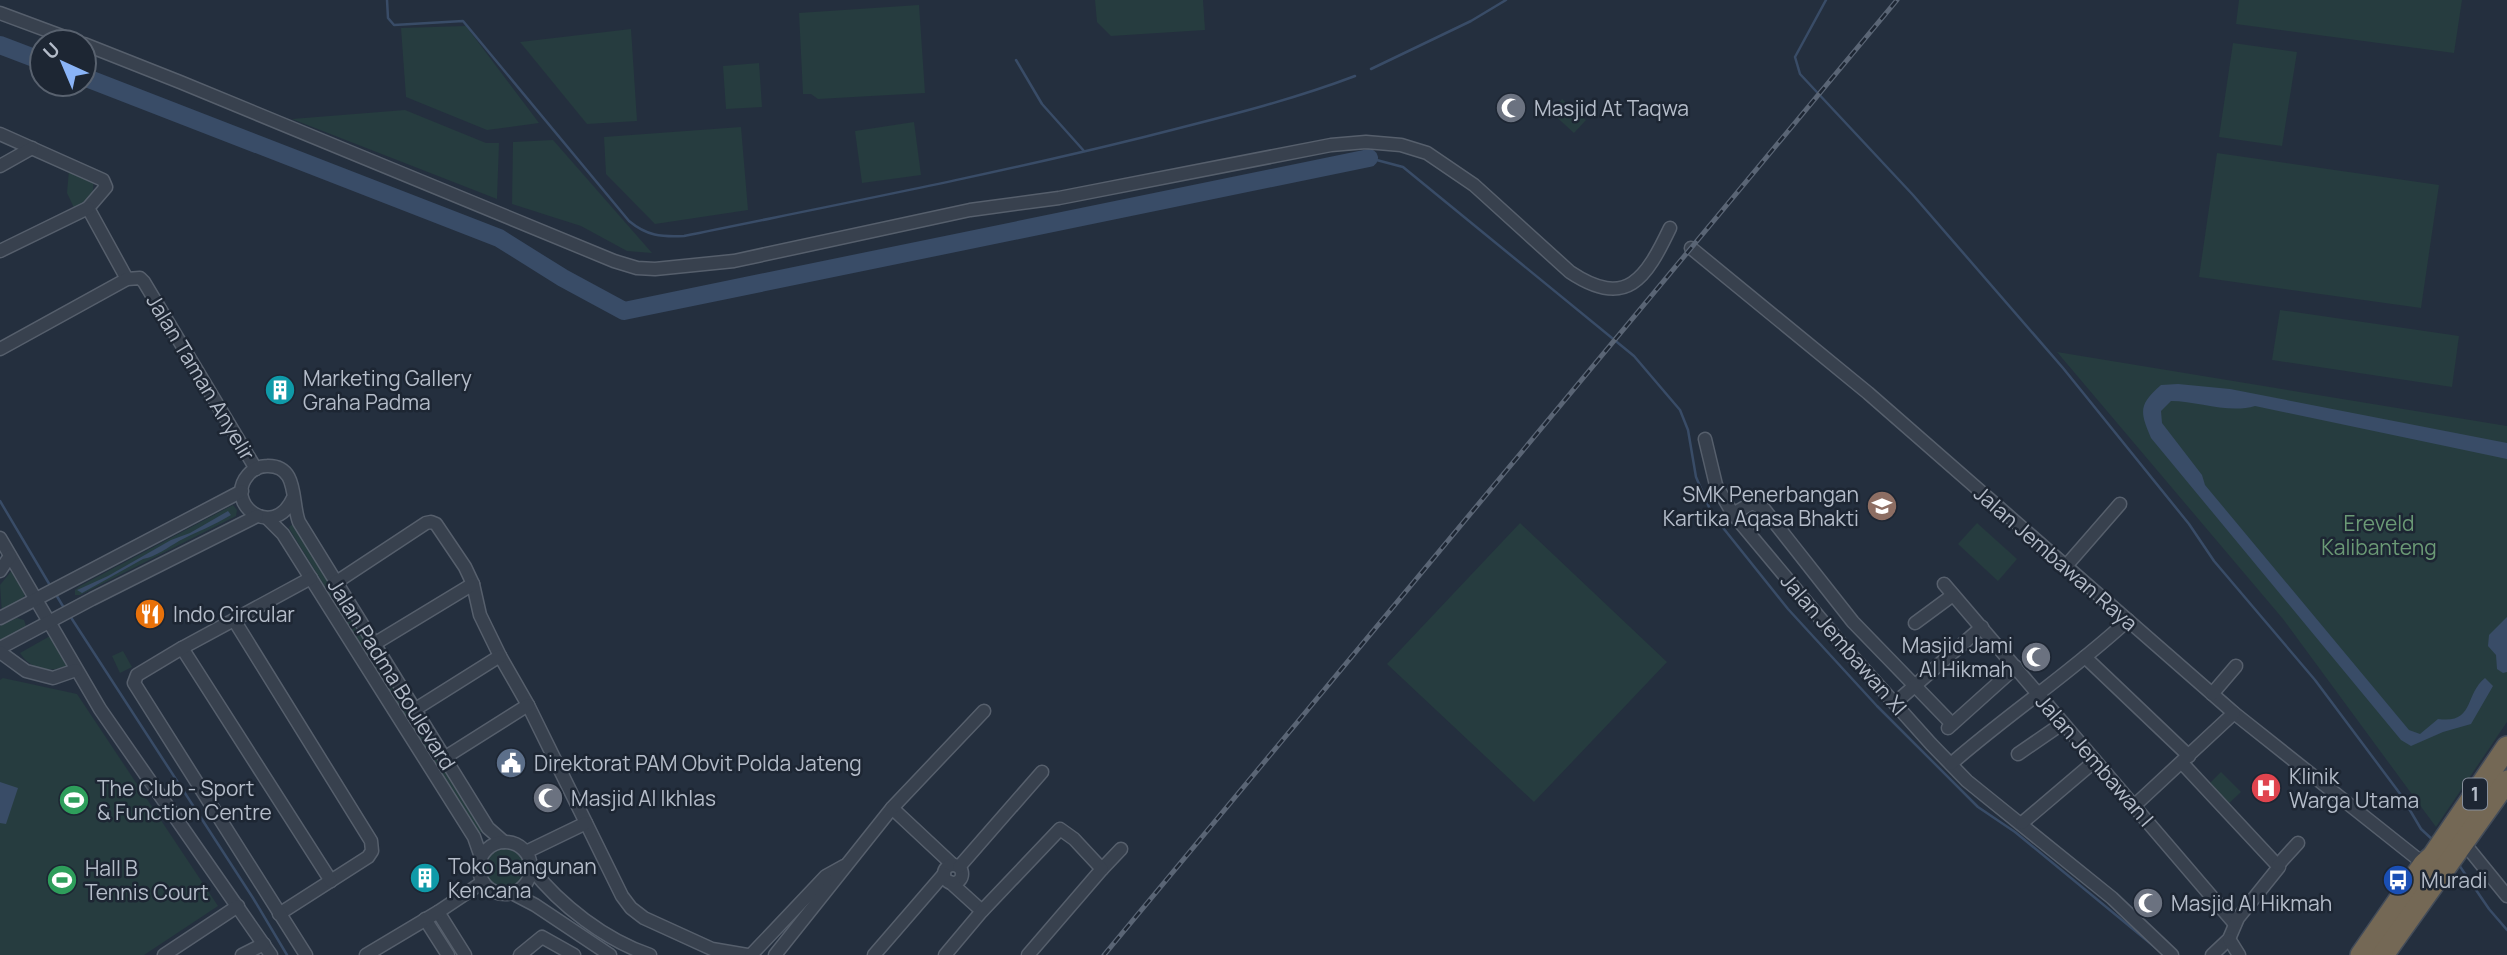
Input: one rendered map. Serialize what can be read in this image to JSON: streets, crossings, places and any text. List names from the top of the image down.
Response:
{
  "streets": {
    "highway": ["1"],
    "street": [
      "Jalan Taman Anyelir",
      "Jalan Jembawan Raya",
      "Jalan Jembawan XI",
      "Jalan Padma Boulevard",
      "Jalan Jembawan I"
    ]
  },
  "crossings": [
    ["Jalan Taman Anyelir", "Jalan Padma Boulevard"],
    ["Jalan Jembawan Raya", "1"]
  ],
  "parks": ["Ereveld Kalibanteng"],
  "places": {
    "mosque": [
      "Masjid At Taqwa",
      "Masjid Jami Al Hikmah",
      "Masjid Al Ikhlas",
      "Masjid Al Hikmah"
    ],
    "building": ["Marketing Gallery Graha Padma", "Toko Bangunan Kencana"],
    "school or university": ["SMK Penerbangan Kartika Aqasa Bhakti"],
    "restaurant": ["Indo Circular"],
    "public building": ["Direktorat PAM Obvit Polda Jateng"],
    "hospital": ["Klinik Warga Utama"],
    "sports": ["The Club - Sport & Function Centre", "Hall B Tennis Court"],
    "bus stop": ["Muradi"]
  },
  "north": "top left"
}
